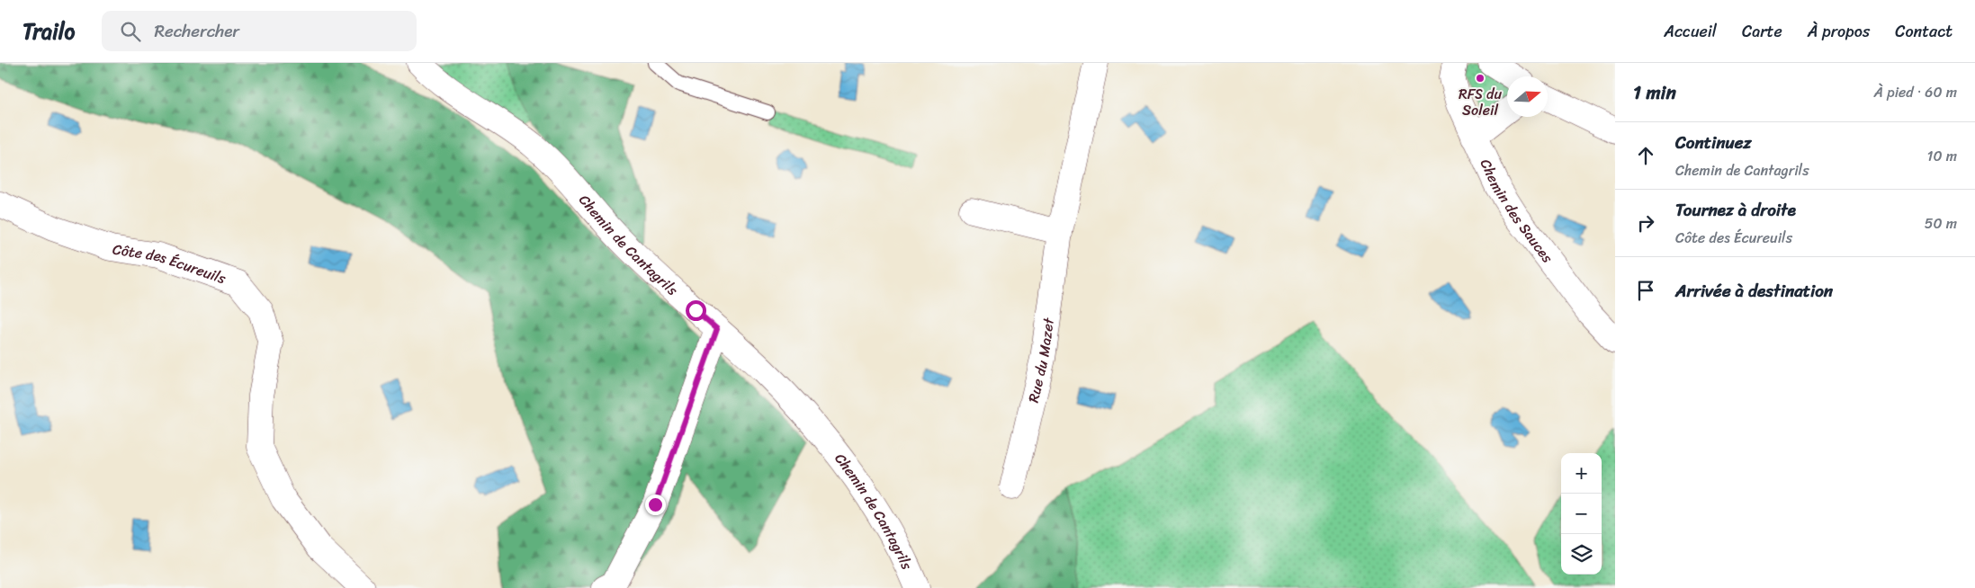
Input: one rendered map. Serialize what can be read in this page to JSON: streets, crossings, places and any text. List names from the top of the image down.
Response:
{
  "streets": {
    "street": [
      "Chemin des Sauces",
      "Chemin de Cantagrils",
      "Côte des Écureuils",
      "Rue du Mazet"
    ]
  },
  "places": ["RFS du Soleil"],
  "north": "right",
  "page": {
    "header": "Trailo",
    "search": "Rechercher",
    "nav": [
      "Accueil",
      "Carte",
      "À propos",
      "Contact"
    ],
    "heading": ["1 min", "À pied · 60 m"],
    "list": [
      ["Continuez", "Chemin de Cantagrils", "10 m"],
      ["Tournez à droite", "Côte des Écureuils", "50 m"],
      "Arrivée à destination"
    ],
    "map_buttons": ["+", "−"]
  }
}
